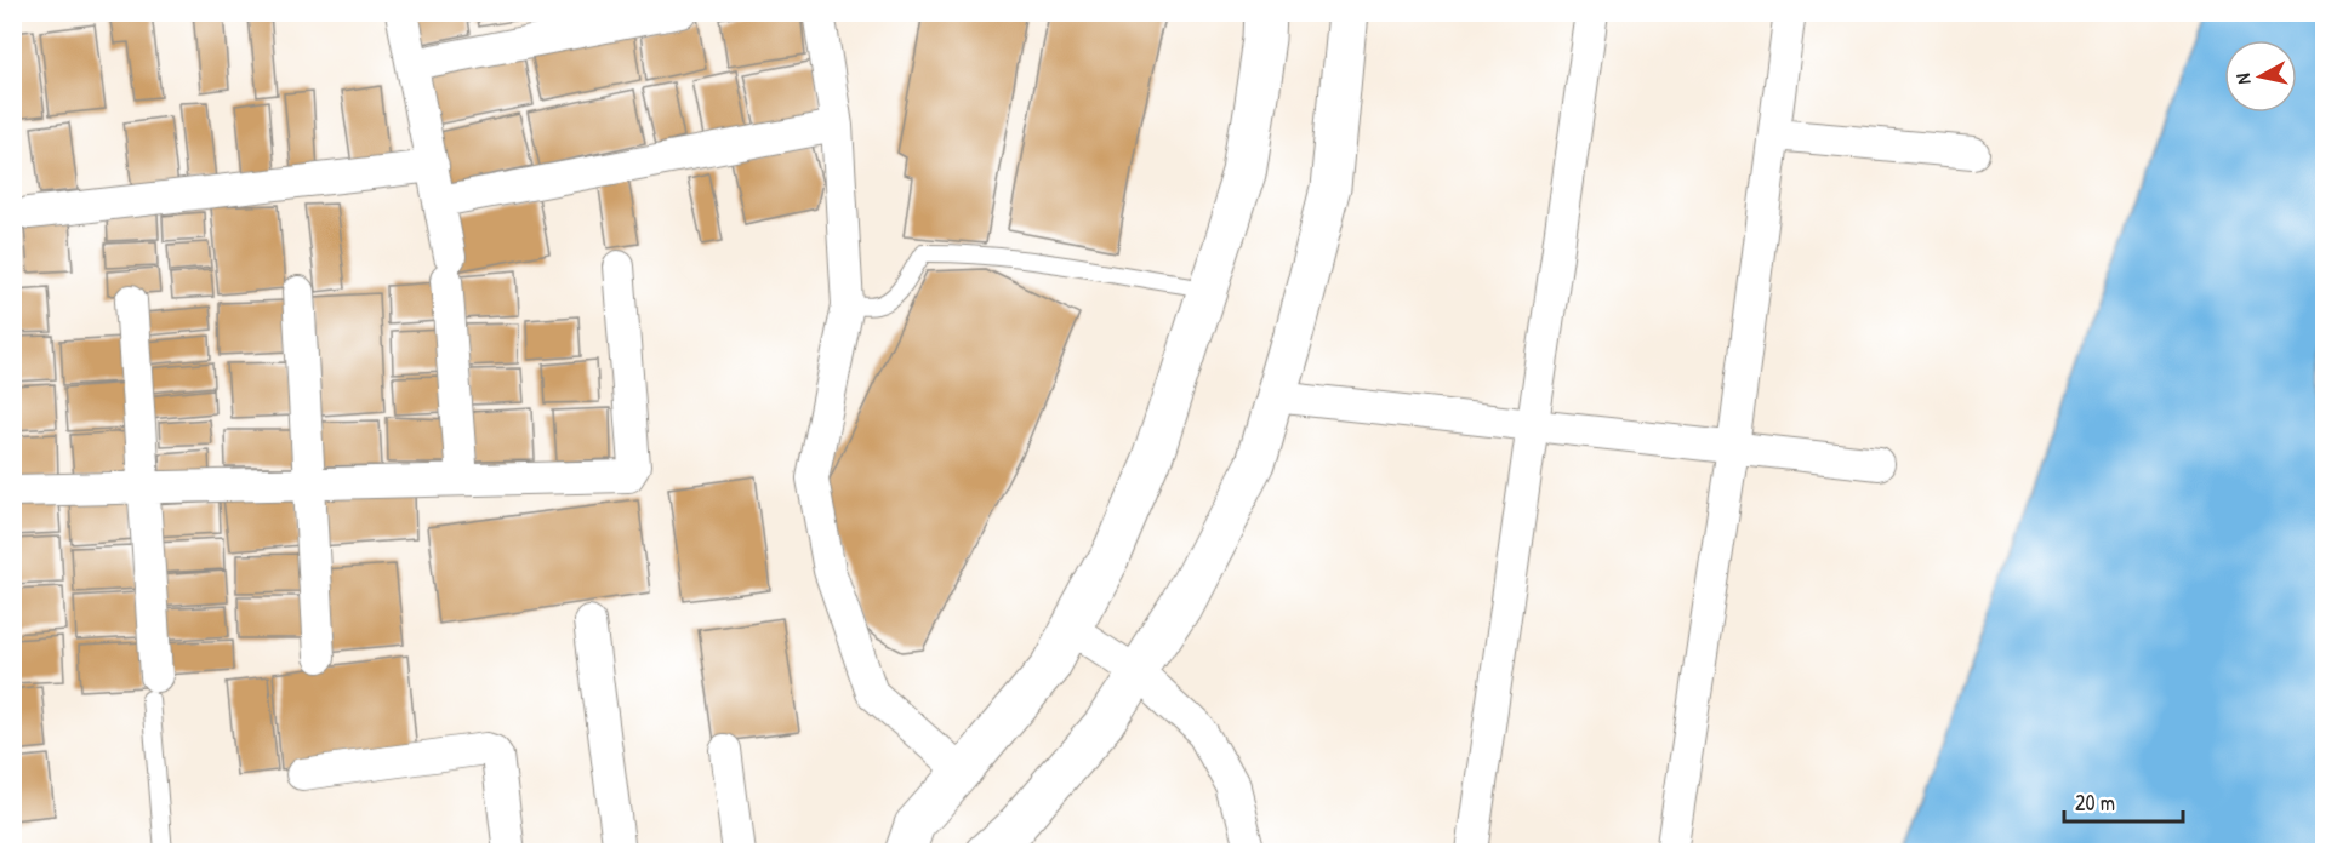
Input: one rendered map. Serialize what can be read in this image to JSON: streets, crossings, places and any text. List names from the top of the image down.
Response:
{
  "scale_bar": "20 m",
  "north": "left"
}
